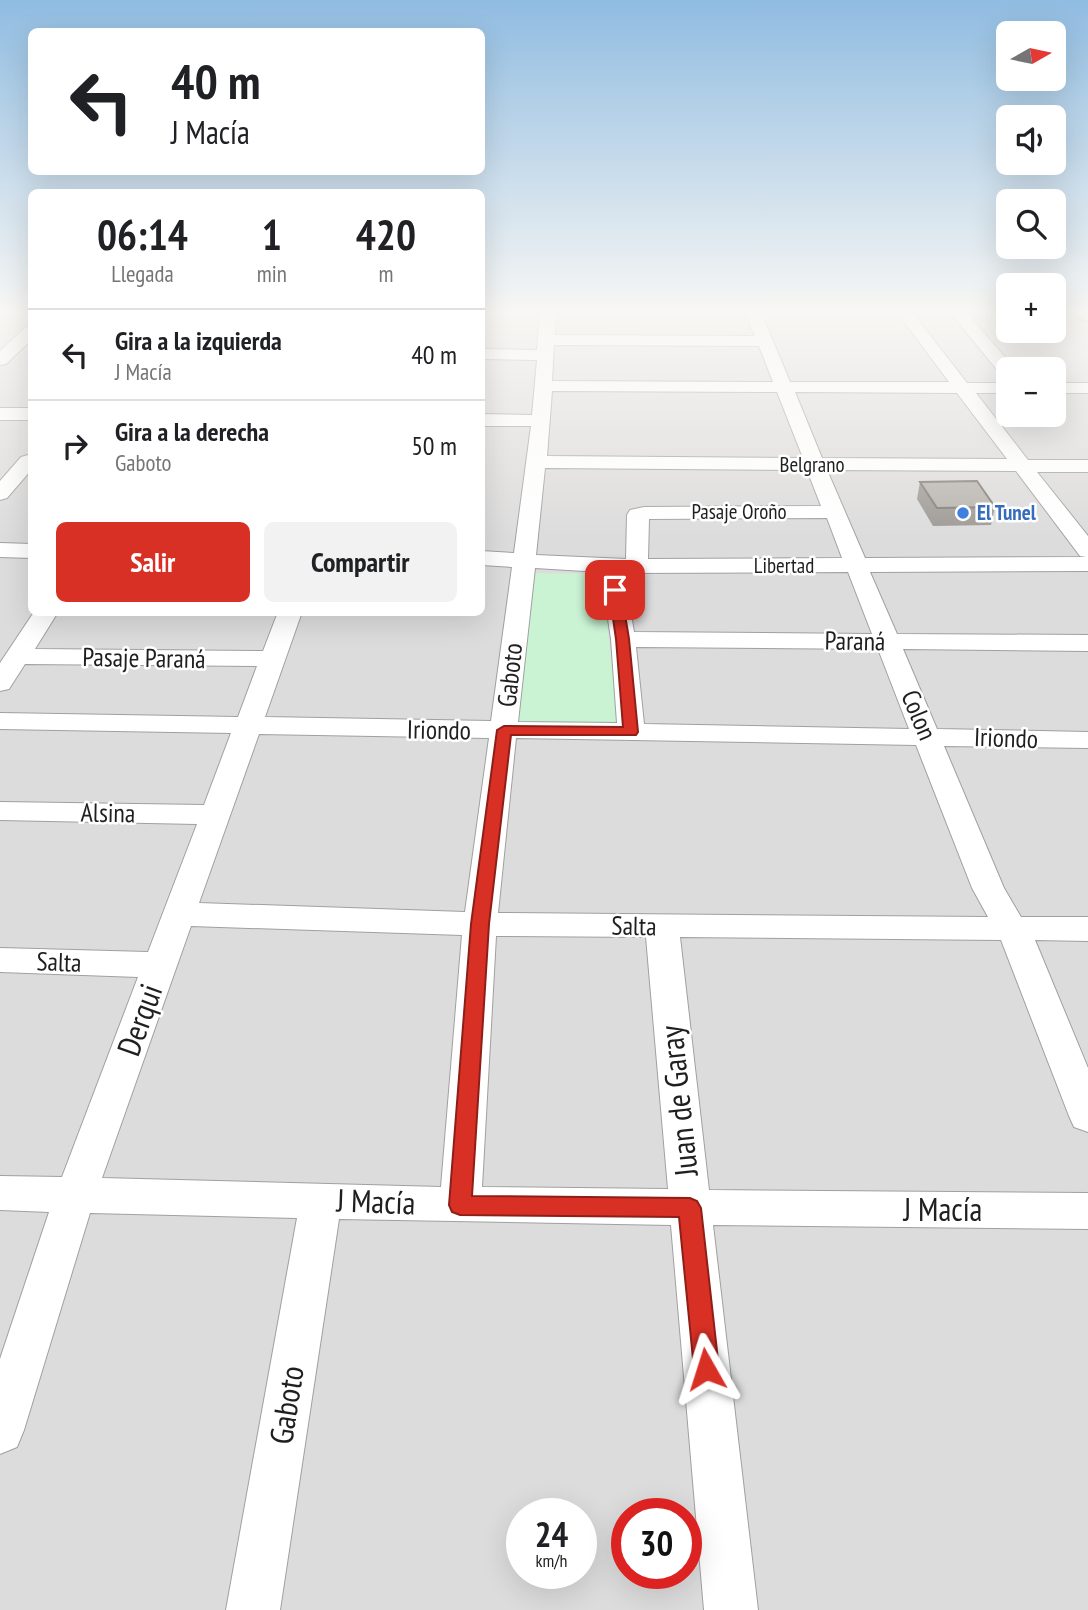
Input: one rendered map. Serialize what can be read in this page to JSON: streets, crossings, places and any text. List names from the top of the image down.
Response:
{
  "streets": {
    "street": [
      "Belgrano",
      "Pasaje Oroño",
      "Libertad",
      "Paraná",
      "Pasaje Paraná",
      "Gaboto",
      "Colon",
      "Iriondo",
      "Alsina",
      "Salta",
      "Derqui",
      "Juan de Garay",
      "J Macía"
    ]
  },
  "crossings": [
    ["Belgrano", "Gaboto"],
    ["Belgrano", "Colon"],
    ["Pasaje Oroño", "Libertad"],
    ["Pasaje Oroño", "Colon"],
    ["Libertad", "Gaboto"],
    ["Libertad", "Colon"],
    ["Paraná", "Colon"],
    ["Pasaje Paraná", "Derqui"],
    ["Gaboto", "Iriondo"],
    ["Gaboto", "Salta"],
    ["Gaboto", "J Macía"],
    ["Colon", "Iriondo"],
    ["Colon", "Salta"],
    ["Iriondo", "Derqui"],
    ["Alsina", "Derqui"],
    ["Salta", "Derqui"],
    ["Salta", "Juan de Garay"],
    ["Derqui", "J Macía"],
    ["Juan de Garay", "J Macía"]
  ],
  "places": ["El Tunel"],
  "north": "right",
  "page": {
    "map_buttons": ["+", "−"],
    "turn": ["40 m", "J Macía"],
    "eta": [
      "06:14",
      "Llegada",
      "1",
      "min",
      "420",
      "m"
    ],
    "list": [
      {
        "name": "Gira a la izquierda",
        "note": "J Macía",
        "value": "40 m"
      },
      {
        "name": "Gira a la derecha",
        "note": "Gaboto",
        "value": "50 m"
      }
    ],
    "buttons": ["Salir", "Compartir"],
    "speed": "24 km/h",
    "limit": "30"
  }
}
